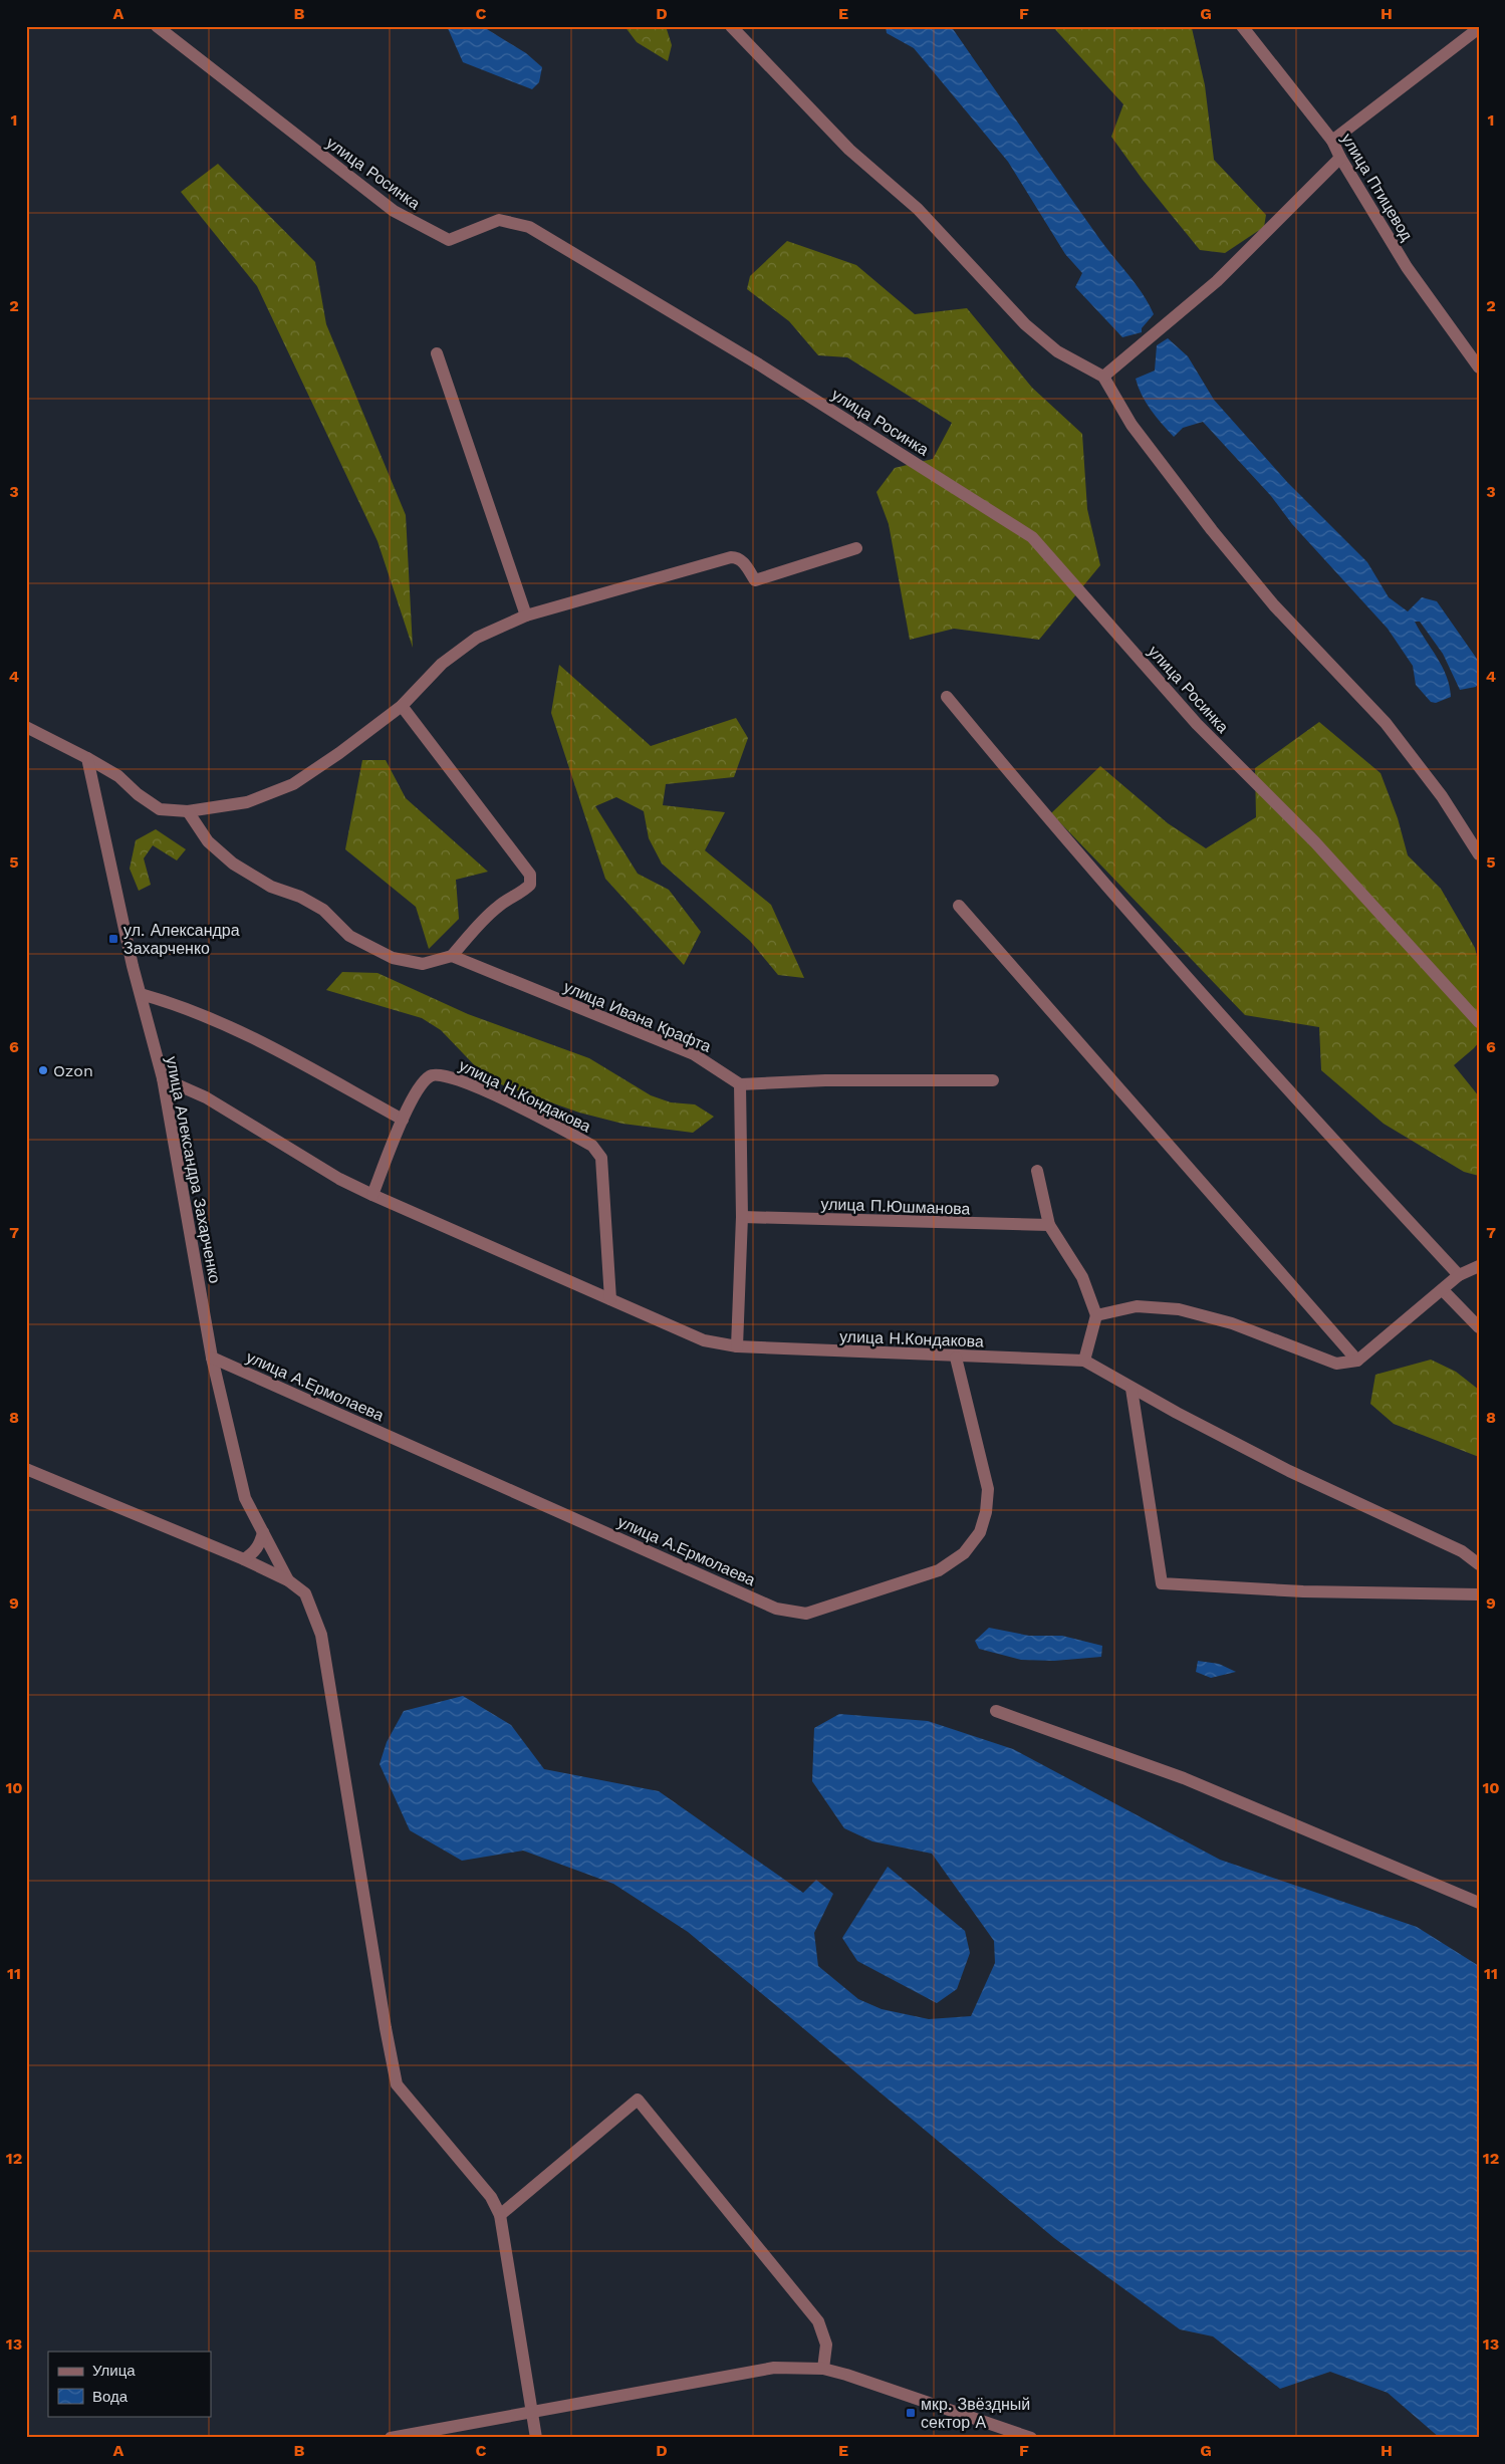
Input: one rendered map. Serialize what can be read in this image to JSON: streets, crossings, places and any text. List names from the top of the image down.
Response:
{
  "streets": {
    "street": [
      "улица Росинка",
      "улица Птицевод",
      "улица Ивана Крафта",
      "улица Н.Кондакова",
      "улица Александра Захарченко",
      "улица П.Юшманова",
      "улица А.Ермолаева"
    ]
  },
  "crossings": [
    ["улица Н.Кондакова", "улица Александра Захарченко"],
    ["улица Н.Кондакова", "улица А.Ермолаева"],
    ["улица Александра Захарченко", "улица А.Ермолаева"]
  ],
  "places": {
    "transit": ["ул. Александра Захарченко", "мкр. Звёздный сектор А"],
    "other": ["Ozon"]
  },
  "legend": ["Улица", "Вода"],
  "grid": {
    "columns": [
      "A",
      "B",
      "C",
      "D",
      "E",
      "F",
      "G",
      "H"
    ],
    "rows": [
      "1",
      "2",
      "3",
      "4",
      "5",
      "6",
      "7",
      "8",
      "9",
      "10",
      "11",
      "12",
      "13"
    ]
  }
}
